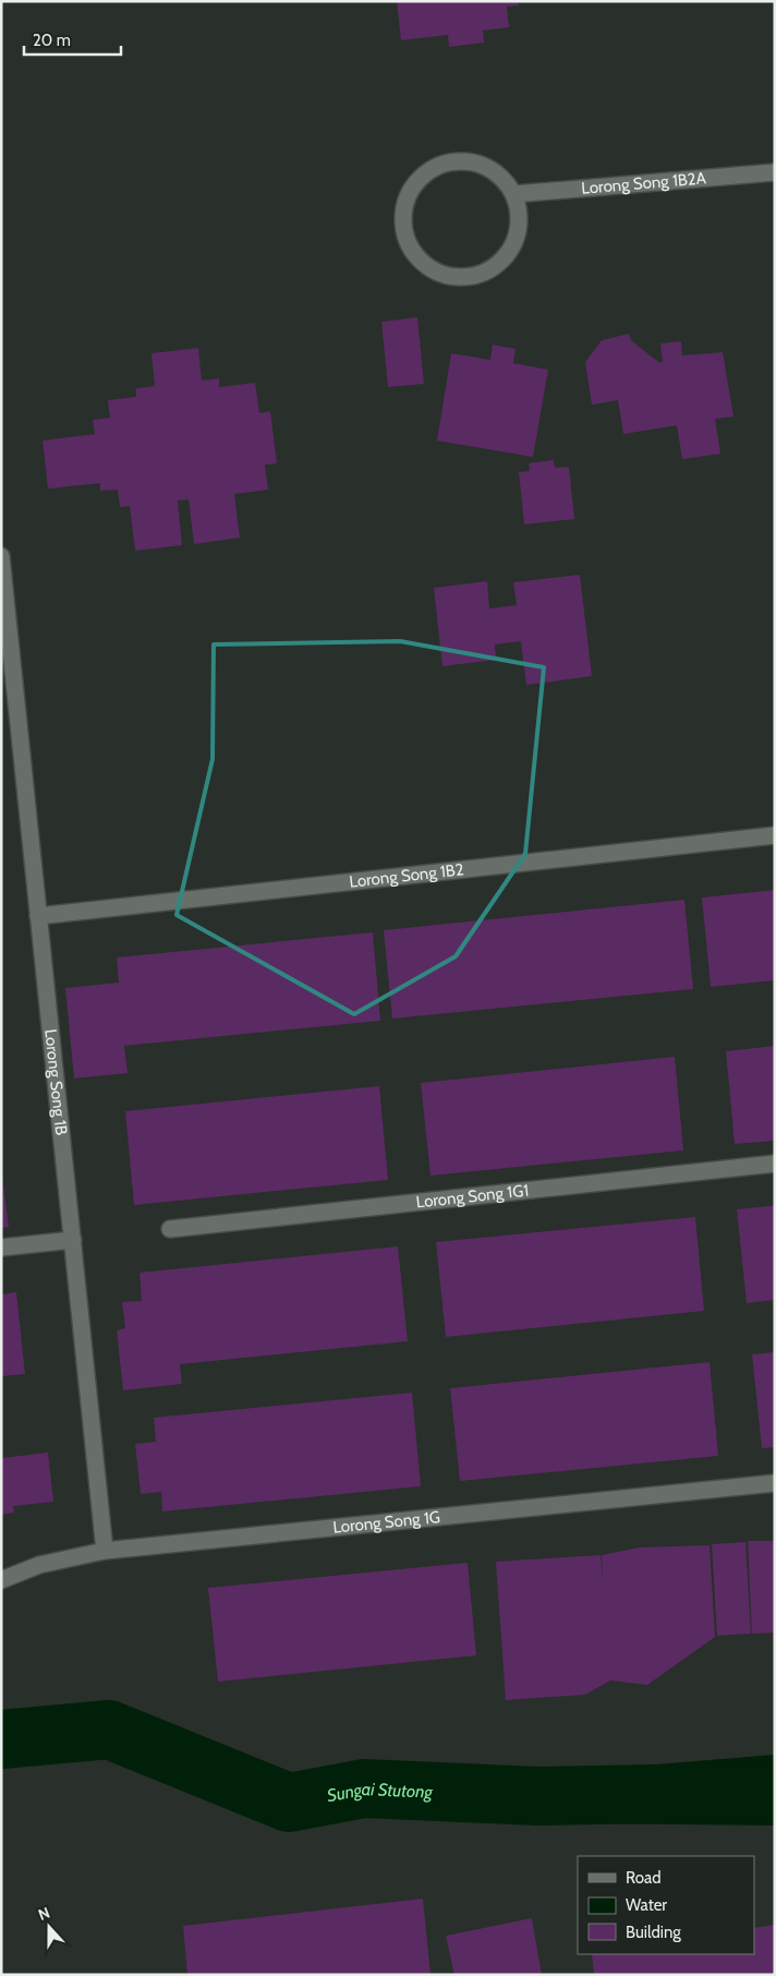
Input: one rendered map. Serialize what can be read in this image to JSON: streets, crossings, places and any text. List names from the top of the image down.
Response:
{
  "streets": {
    "street": [
      "Lorong Song 1B2A",
      "Lorong Song 1B2",
      "Lorong Song 1B",
      "Lorong Song 1G1",
      "Lorong Song 1G"
    ]
  },
  "crossings": [
    ["Lorong Song 1B2", "Lorong Song 1B"],
    ["Lorong Song 1B", "Lorong Song 1G"]
  ],
  "water": ["Sungai Stutong"],
  "legend": ["Road", "Water", "Building"],
  "scale_bar": "20 m",
  "north": "top"
}
